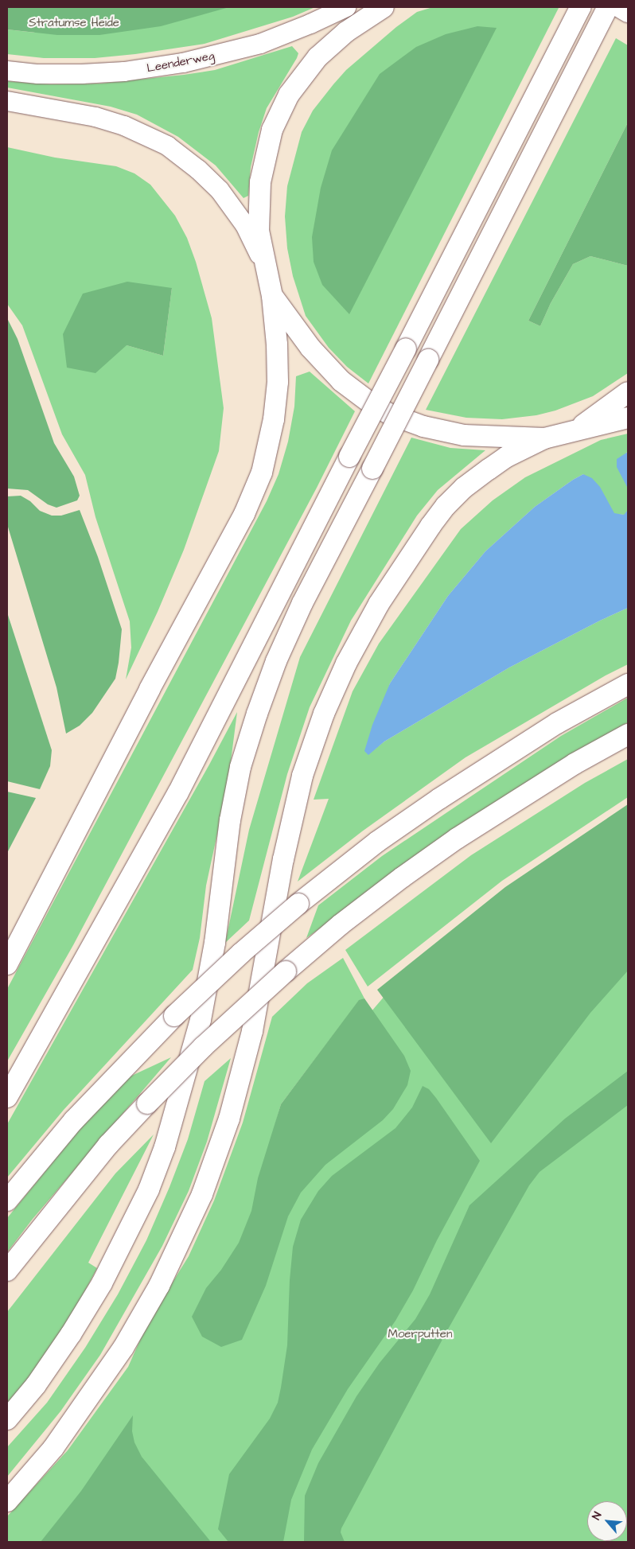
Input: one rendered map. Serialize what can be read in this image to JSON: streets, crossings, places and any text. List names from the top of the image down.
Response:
{
  "streets": {
    "main road": ["Leenderweg"]
  },
  "parks": ["Stratumse Heide", "Moerputten"],
  "north": "top left"
}
